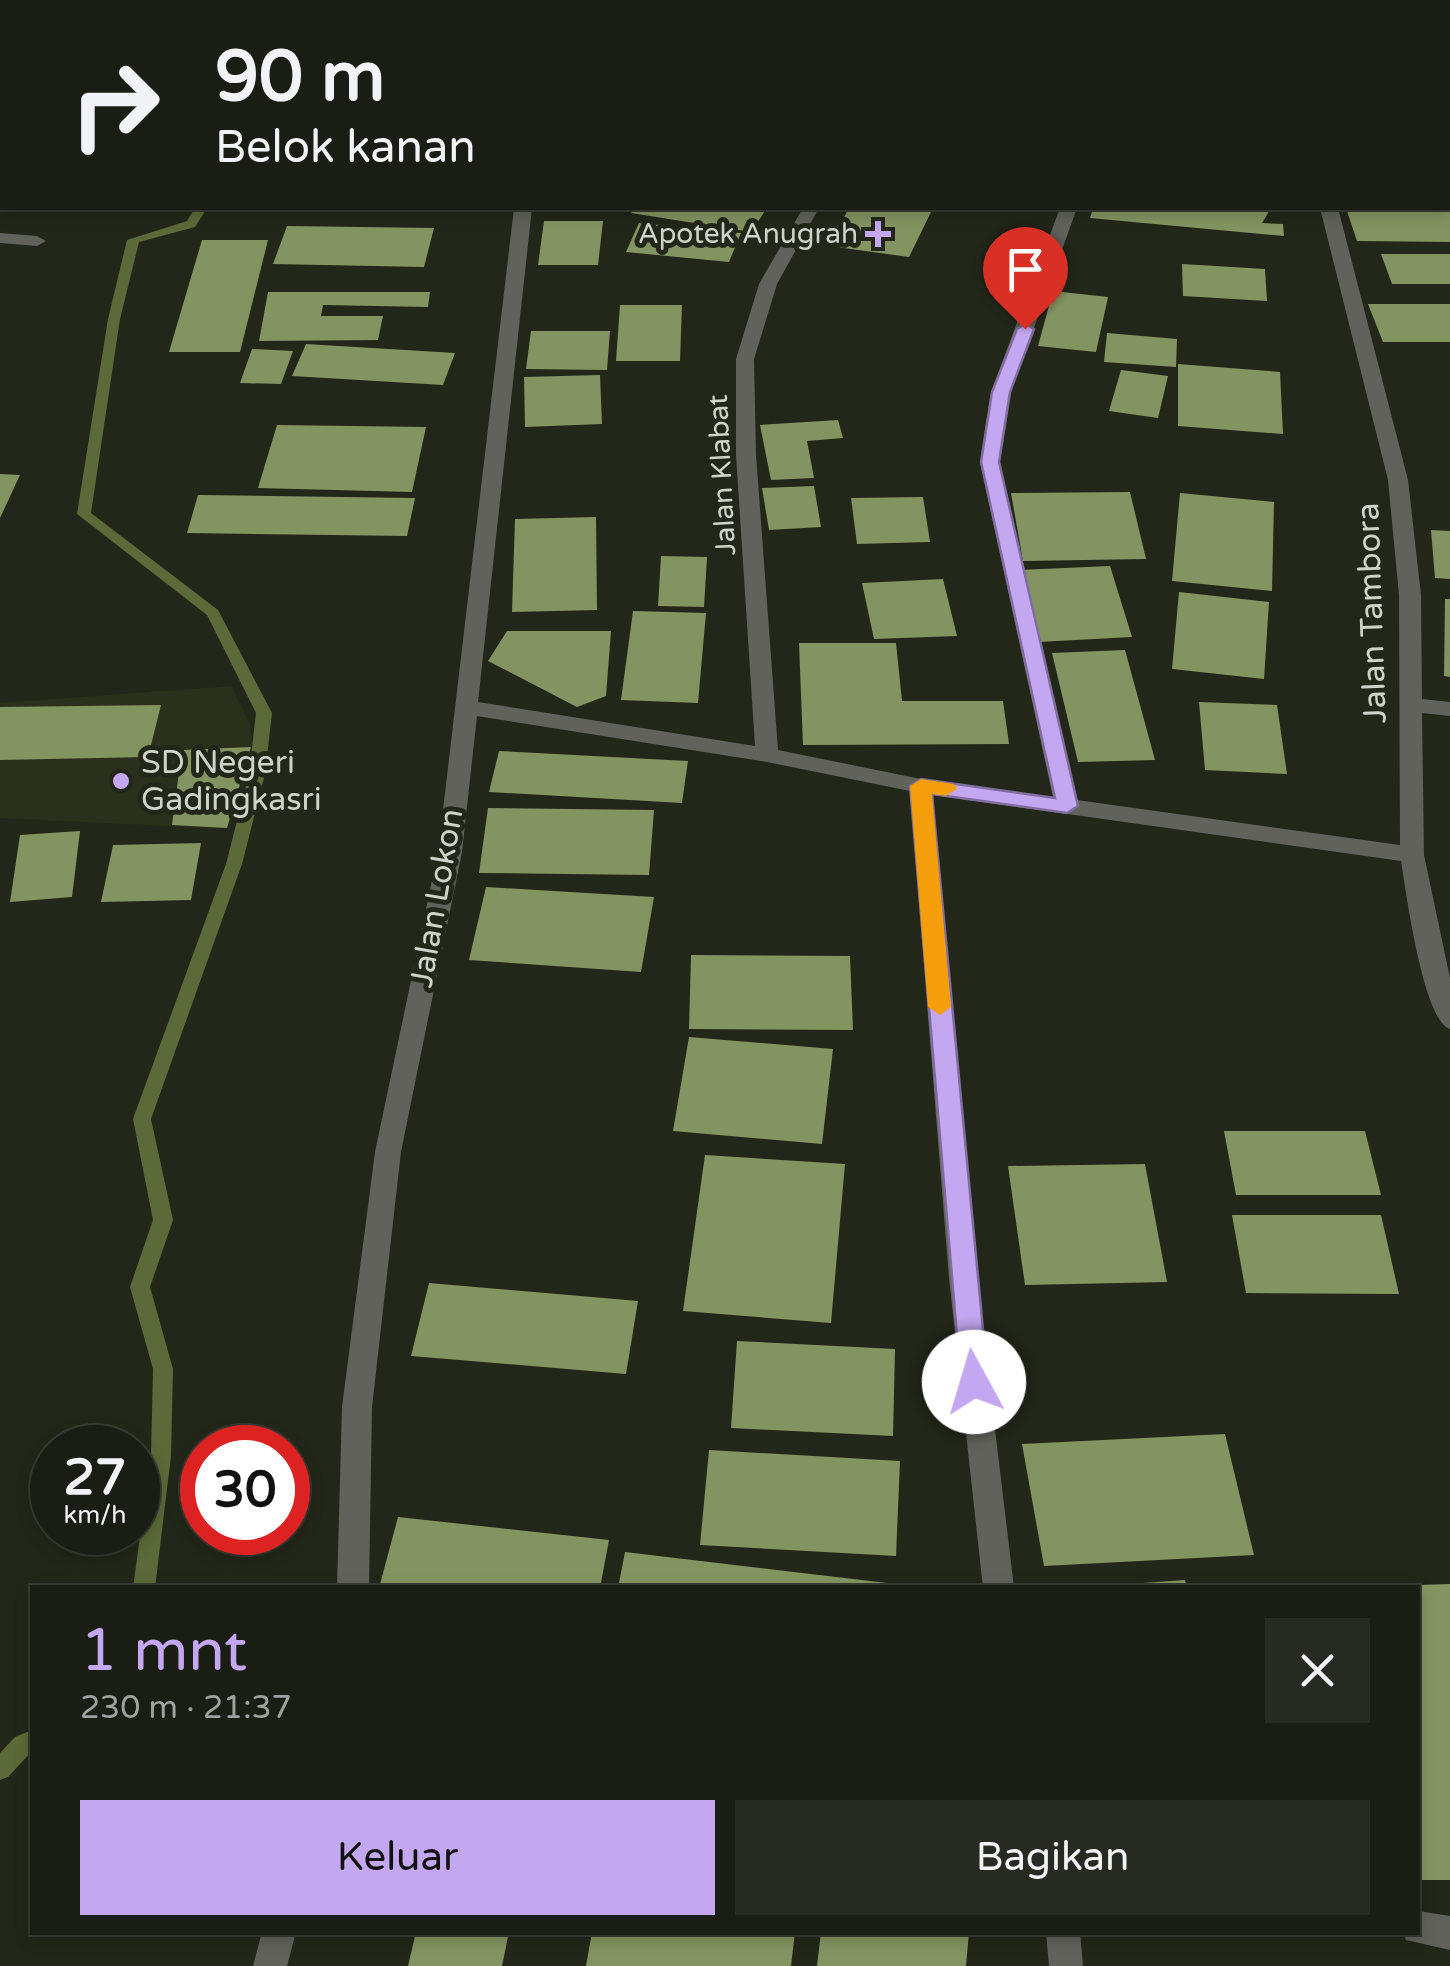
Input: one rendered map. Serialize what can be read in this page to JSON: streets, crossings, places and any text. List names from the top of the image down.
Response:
{
  "streets": {
    "street": ["Jalan Klabat", "Jalan Tambora", "Jalan Lokon"]
  },
  "places": {
    "health": ["Apotek Anugrah"],
    "other": ["SD Negeri Gadingkasri"]
  },
  "page": {
    "turn": ["90 m", "Belok kanan"],
    "speed": "27 km/h",
    "limit": "30",
    "heading": ["1 mnt", "230 m · 21:37"],
    "buttons": ["Keluar", "Bagikan"]
  }
}
